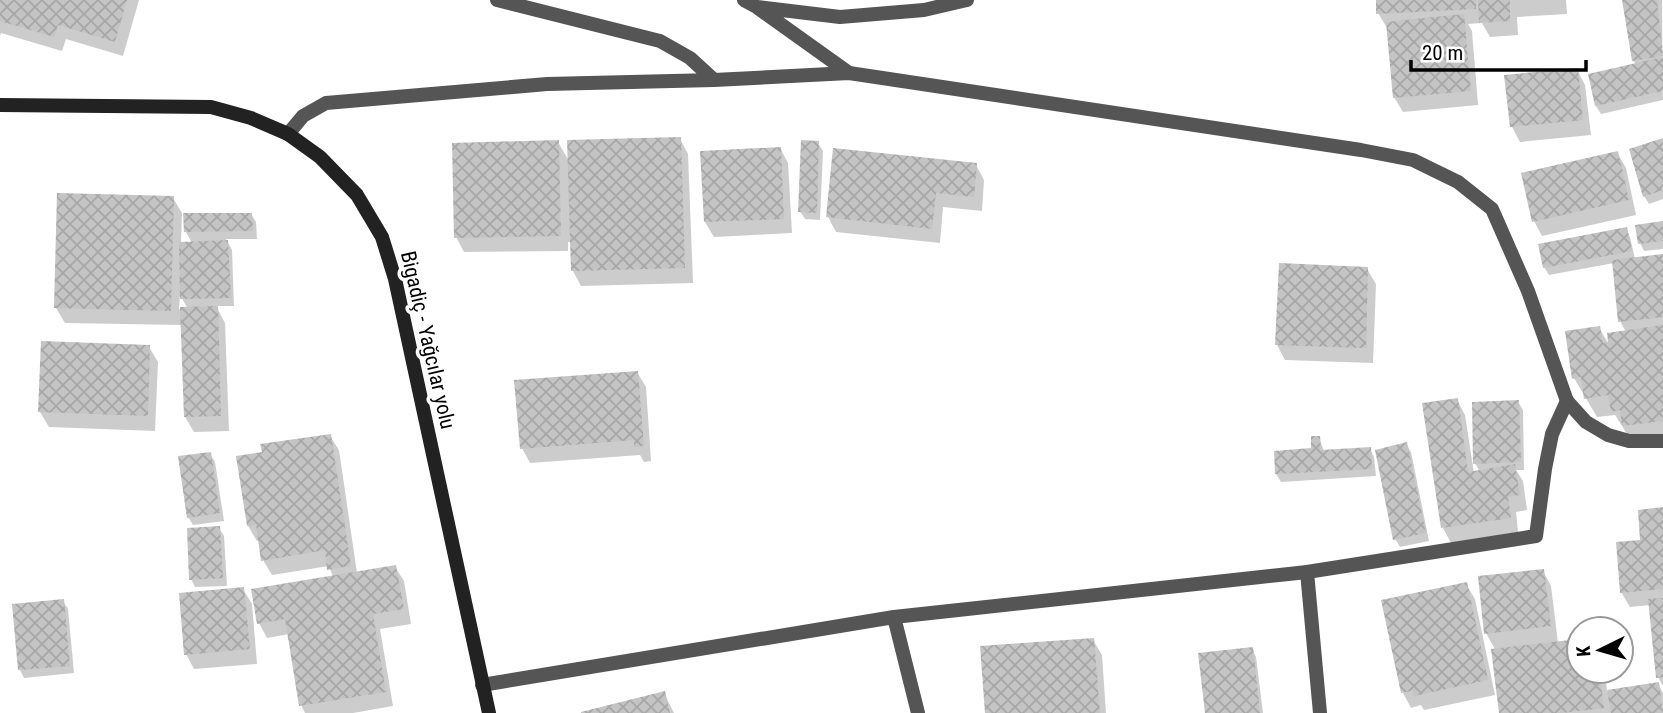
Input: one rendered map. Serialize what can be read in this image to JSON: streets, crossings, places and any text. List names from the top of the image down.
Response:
{
  "streets": {
    "main road": ["Bigadiç - Yağcılar yolu"]
  },
  "scale_bar": "20 m",
  "north": "left"
}
